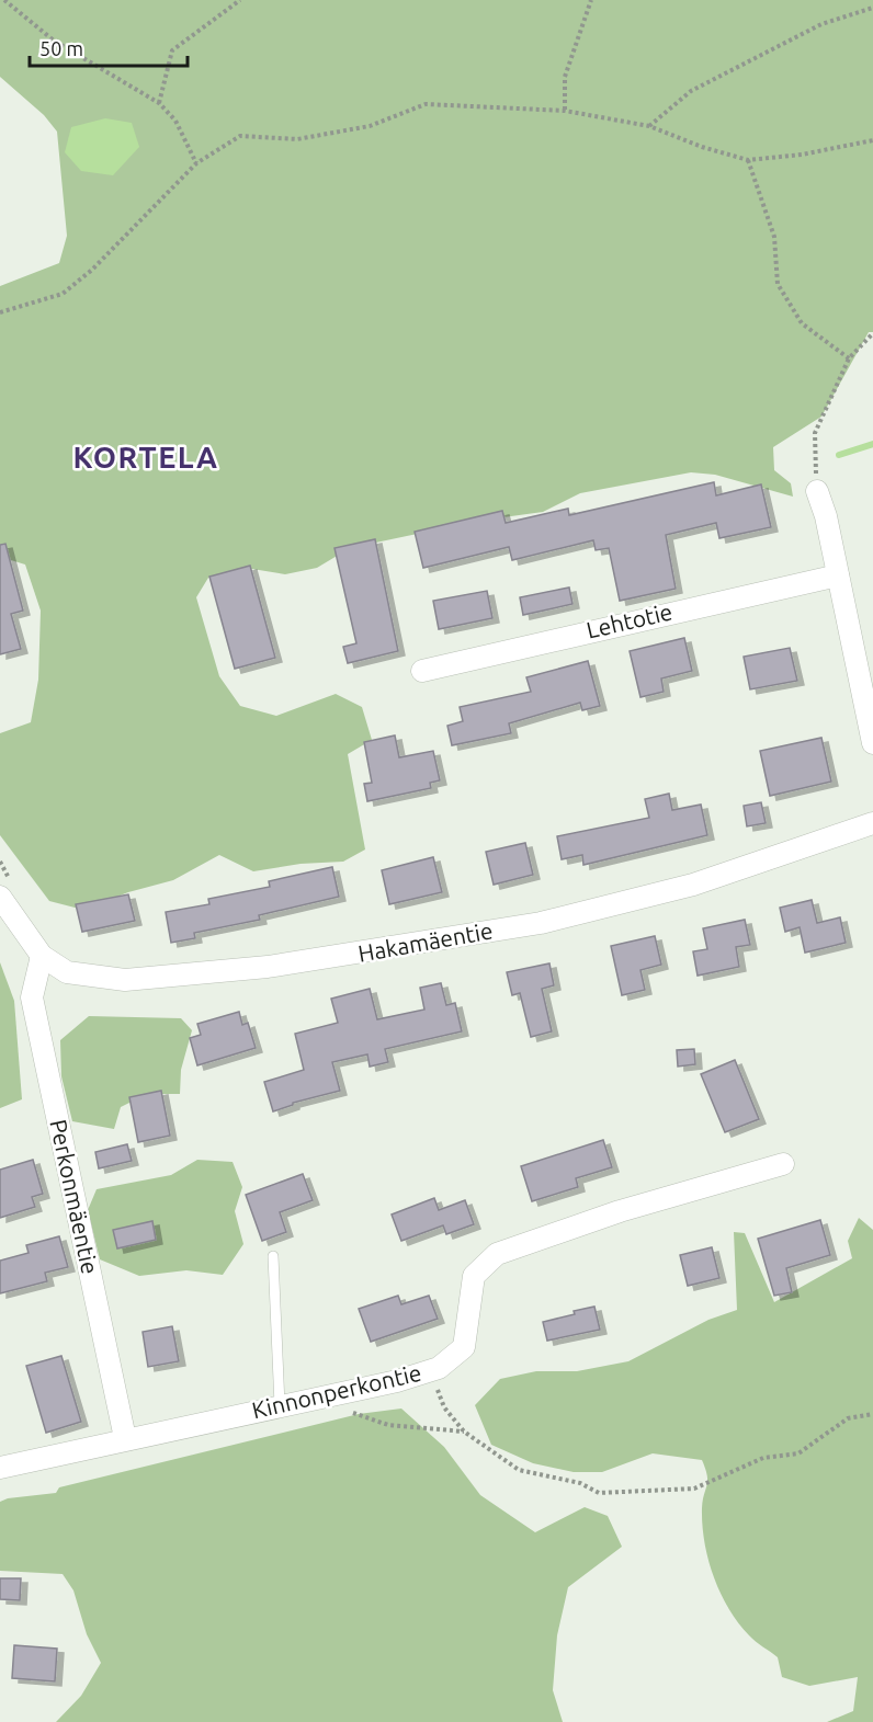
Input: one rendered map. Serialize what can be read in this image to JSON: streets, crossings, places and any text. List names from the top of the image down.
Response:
{
  "streets": {
    "street": [
      "Lehtotie",
      "Hakamäentie",
      "Perkonmäentie",
      "Kinnonperkontie"
    ]
  },
  "crossings": [
    ["Hakamäentie", "Perkonmäentie"],
    ["Perkonmäentie", "Kinnonperkontie"]
  ],
  "districts": ["KORTELA"],
  "scale_bar": "50 m"
}
